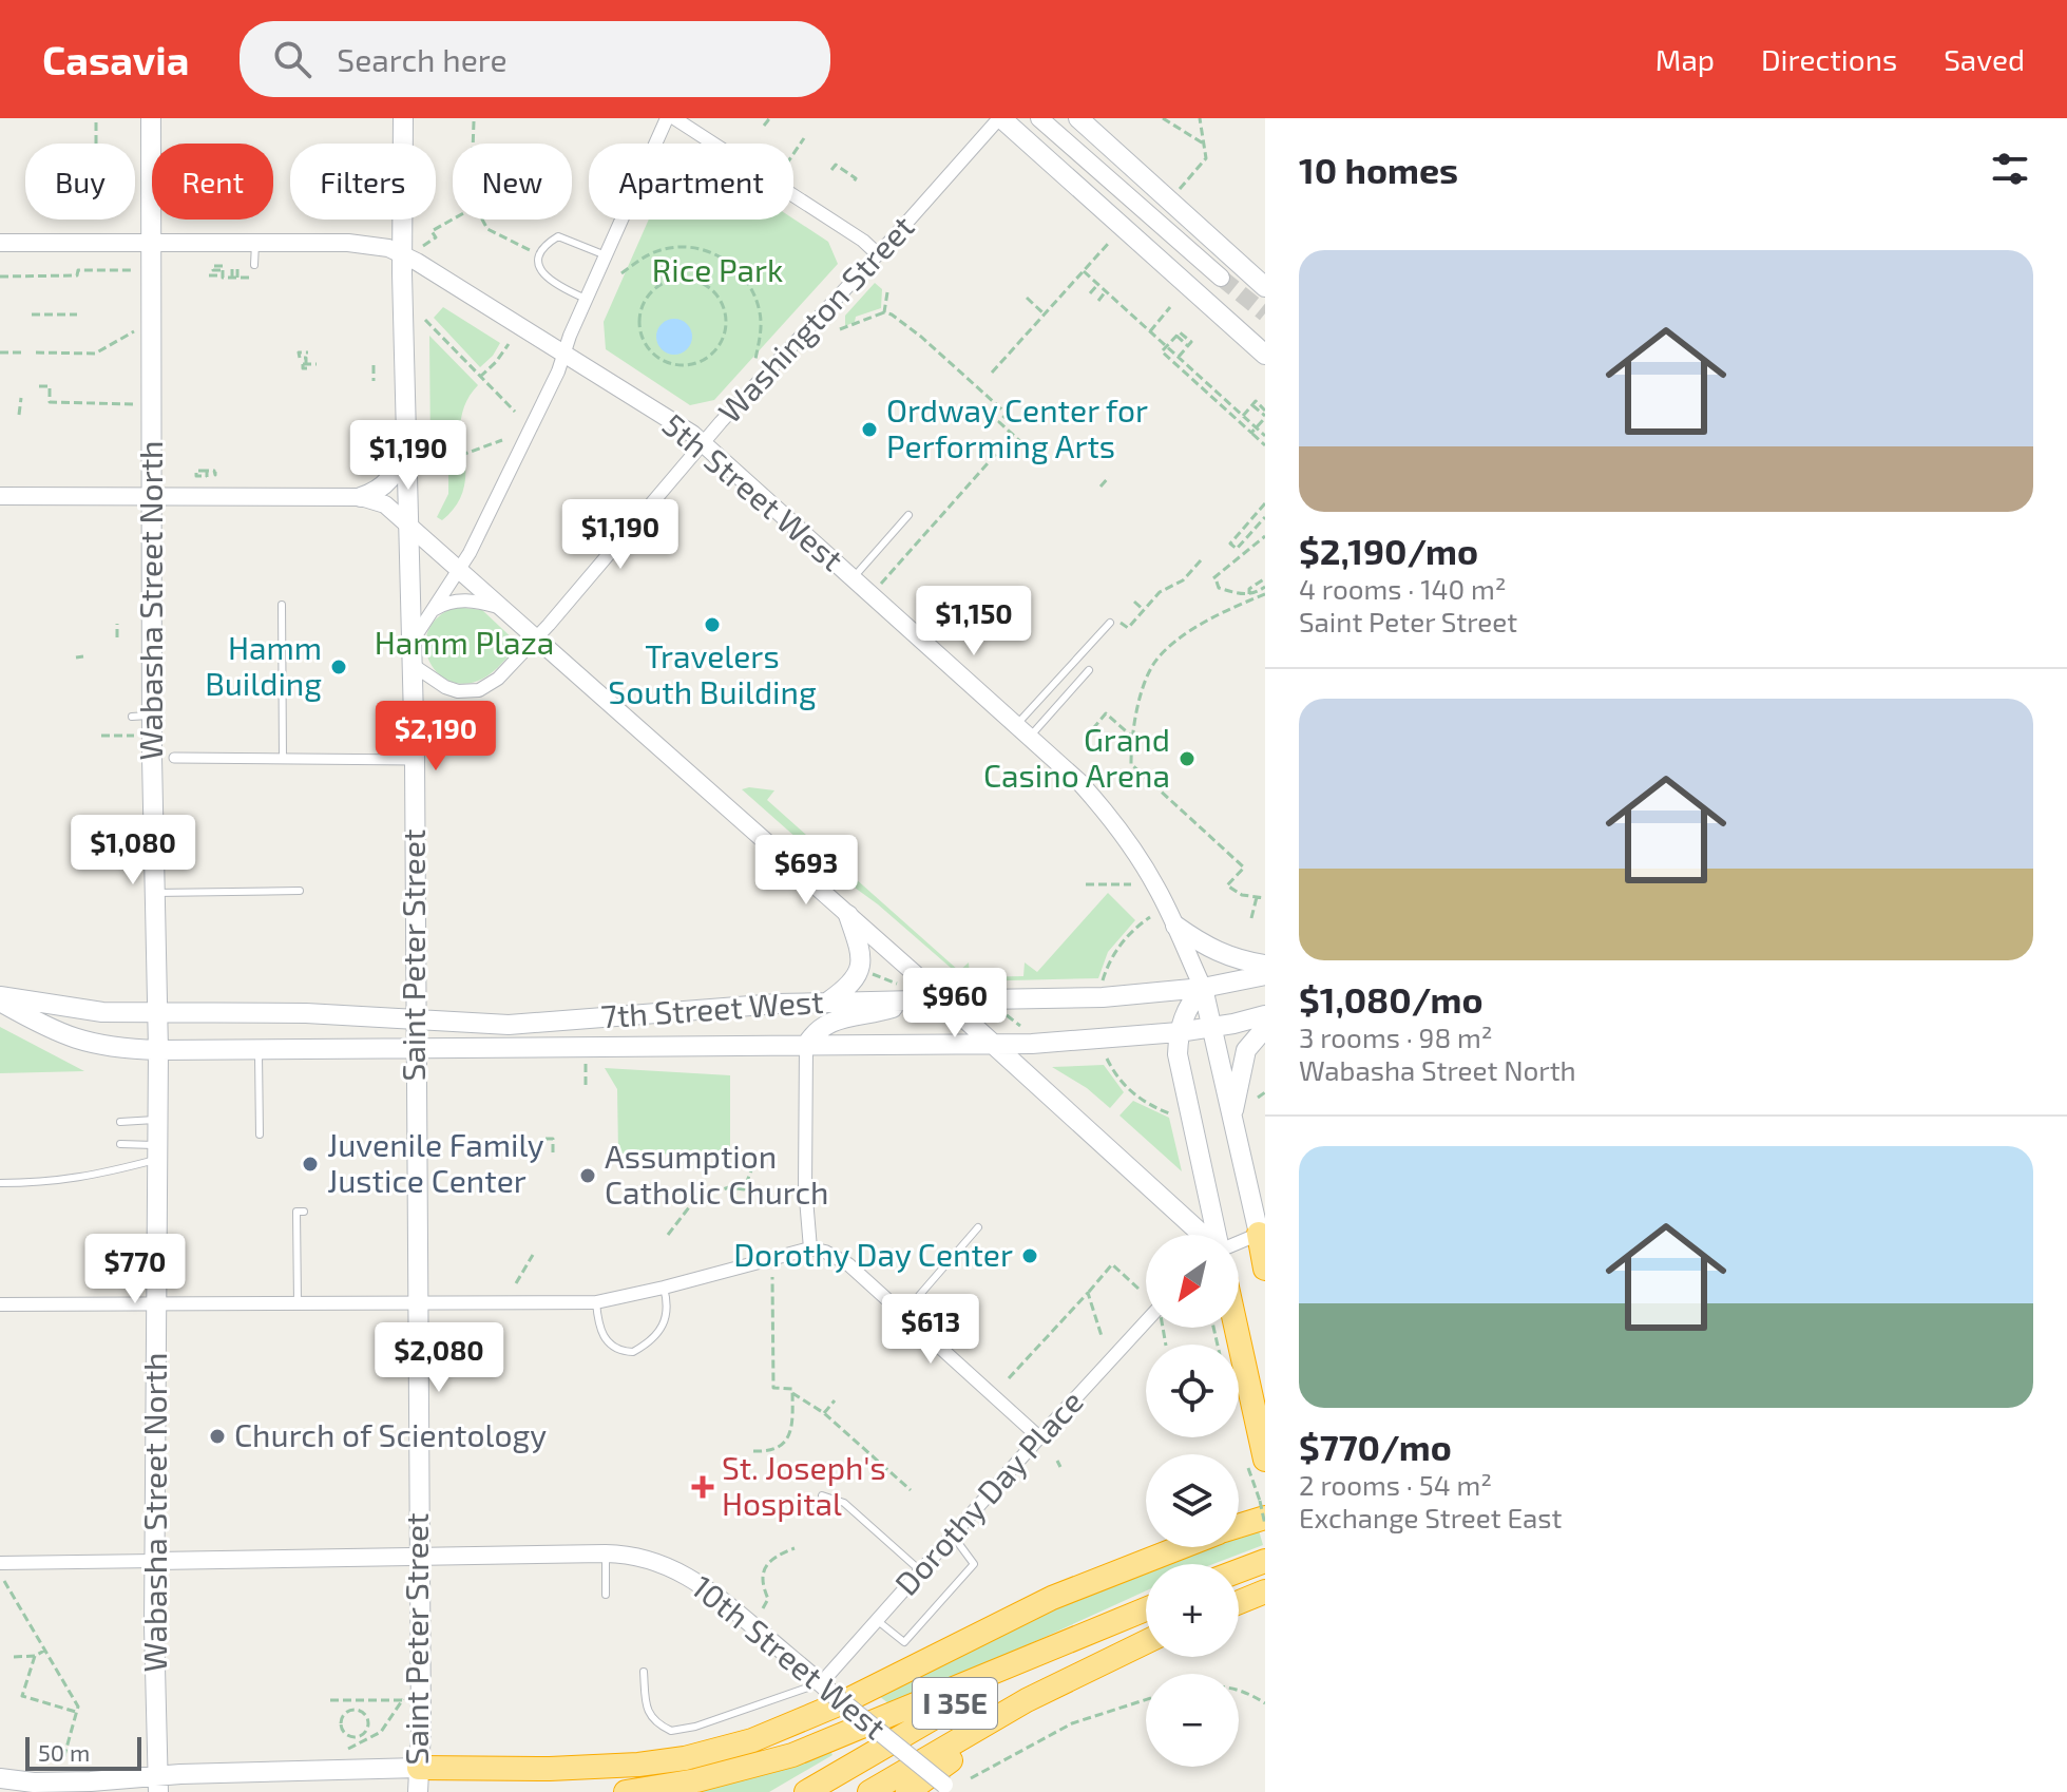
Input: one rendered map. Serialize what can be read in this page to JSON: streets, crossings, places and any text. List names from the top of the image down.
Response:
{
  "streets": {
    "highway": ["I 35E"],
    "main road": ["Wabasha Street North", "Saint Peter Street", "7th Street West"],
    "street": [
      "Washington Street",
      "5th Street West",
      "Dorothy Day Place",
      "10th Street West"
    ]
  },
  "crossings": [
    ["Washington Street", "5th Street West"],
    ["Washington Street", "Saint Peter Street"],
    ["5th Street West", "Wabasha Street North"],
    ["5th Street West", "Saint Peter Street"],
    ["5th Street West", "7th Street West"],
    ["Wabasha Street North", "7th Street West"],
    ["Wabasha Street North", "10th Street West"],
    ["Saint Peter Street", "7th Street West"],
    ["Saint Peter Street", "10th Street West"],
    ["Dorothy Day Place", "10th Street West"]
  ],
  "parks": ["Rice Park", "Hamm Plaza"],
  "places": {
    "other": [
      "Ordway Center for Performing Arts",
      "Travelers South Building",
      "Hamm Building",
      "Grand Casino Arena",
      "Juvenile Family Justice Center",
      "Assumption Catholic Church",
      "Dorothy Day Center",
      "Church of Scientology"
    ],
    "health": ["St. Joseph's Hospital"]
  },
  "scale_bar": "50 m",
  "north": "bottom left",
  "page": {
    "header": "Casavia",
    "search": "Search here",
    "nav": ["Map", "Directions", "Saved"],
    "heading": "10 homes",
    "chip": [
      "Buy",
      "Rent",
      "Filters",
      "New",
      "Apartment"
    ],
    "list": [
      {
        "name": "$2,190/mo",
        "note": "4 rooms · 140 m² · Saint Peter Street"
      },
      {
        "name": "$1,080/mo",
        "note": "3 rooms · 98 m² · Wabasha Street North"
      },
      {
        "name": "$770/mo",
        "note": "2 rooms · 54 m² · Exchange Street East"
      }
    ],
    "price": [
      "$1,190",
      "$1,190",
      "$1,150",
      "$2,190",
      "$1,080",
      "$693",
      "$960",
      "$770",
      "$613",
      "$2,080"
    ],
    "map_buttons": ["+", "−"],
    "scale": "50 m"
  }
}
